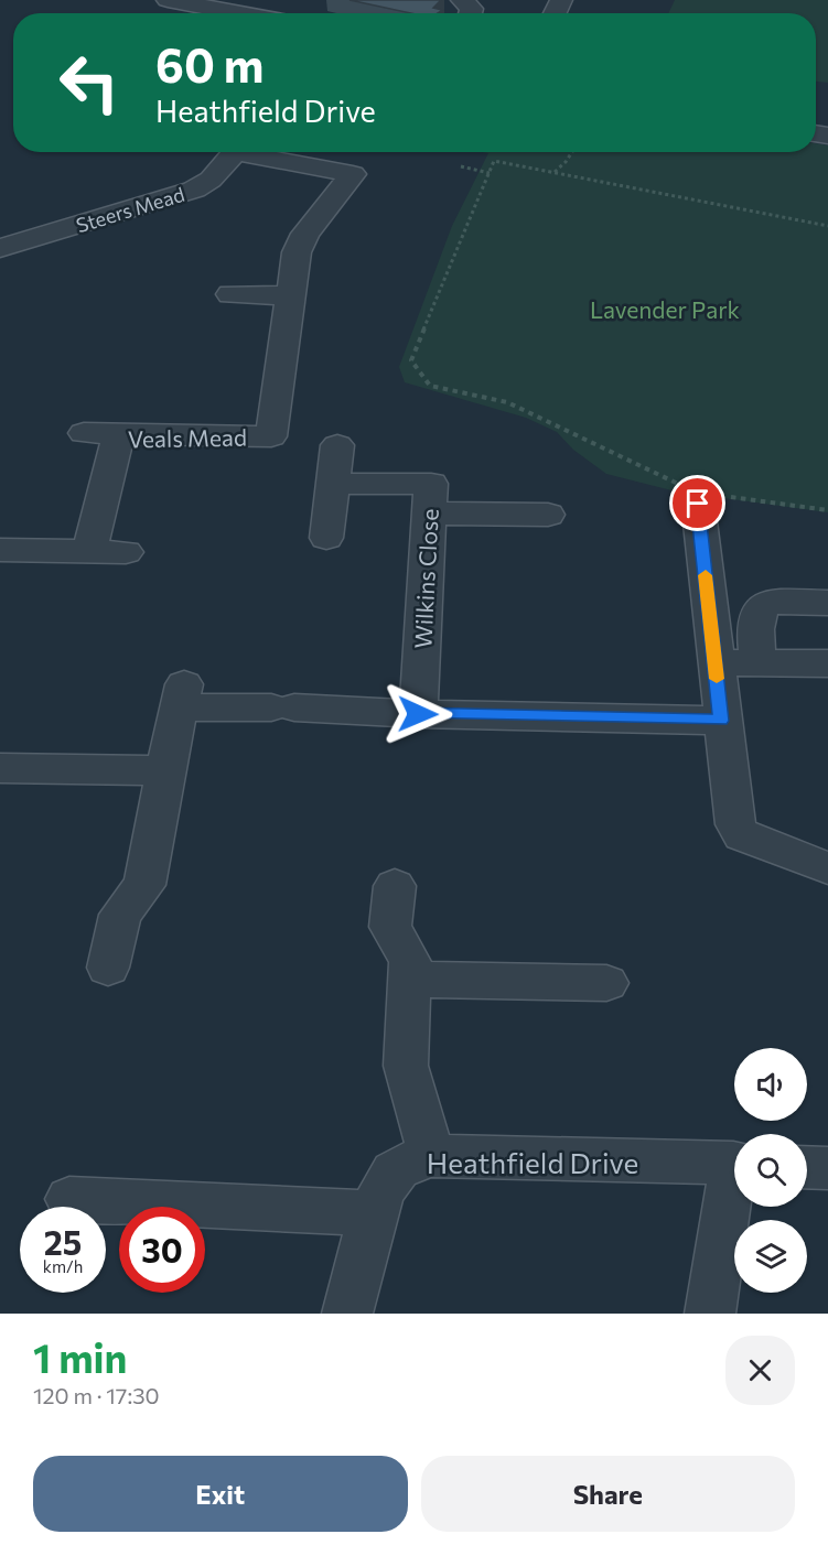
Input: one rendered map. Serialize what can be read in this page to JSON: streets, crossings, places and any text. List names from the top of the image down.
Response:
{
  "streets": {
    "street": [
      "Steers Mead",
      "Veals Mead",
      "Wilkins Close",
      "Heathfield Drive"
    ]
  },
  "parks": ["Lavender Park"],
  "page": {
    "turn": ["60 m", "Heathfield Drive"],
    "speed": "25 km/h",
    "limit": "30",
    "heading": ["1 min", "120 m · 17:30"],
    "buttons": ["Exit", "Share"]
  }
}
